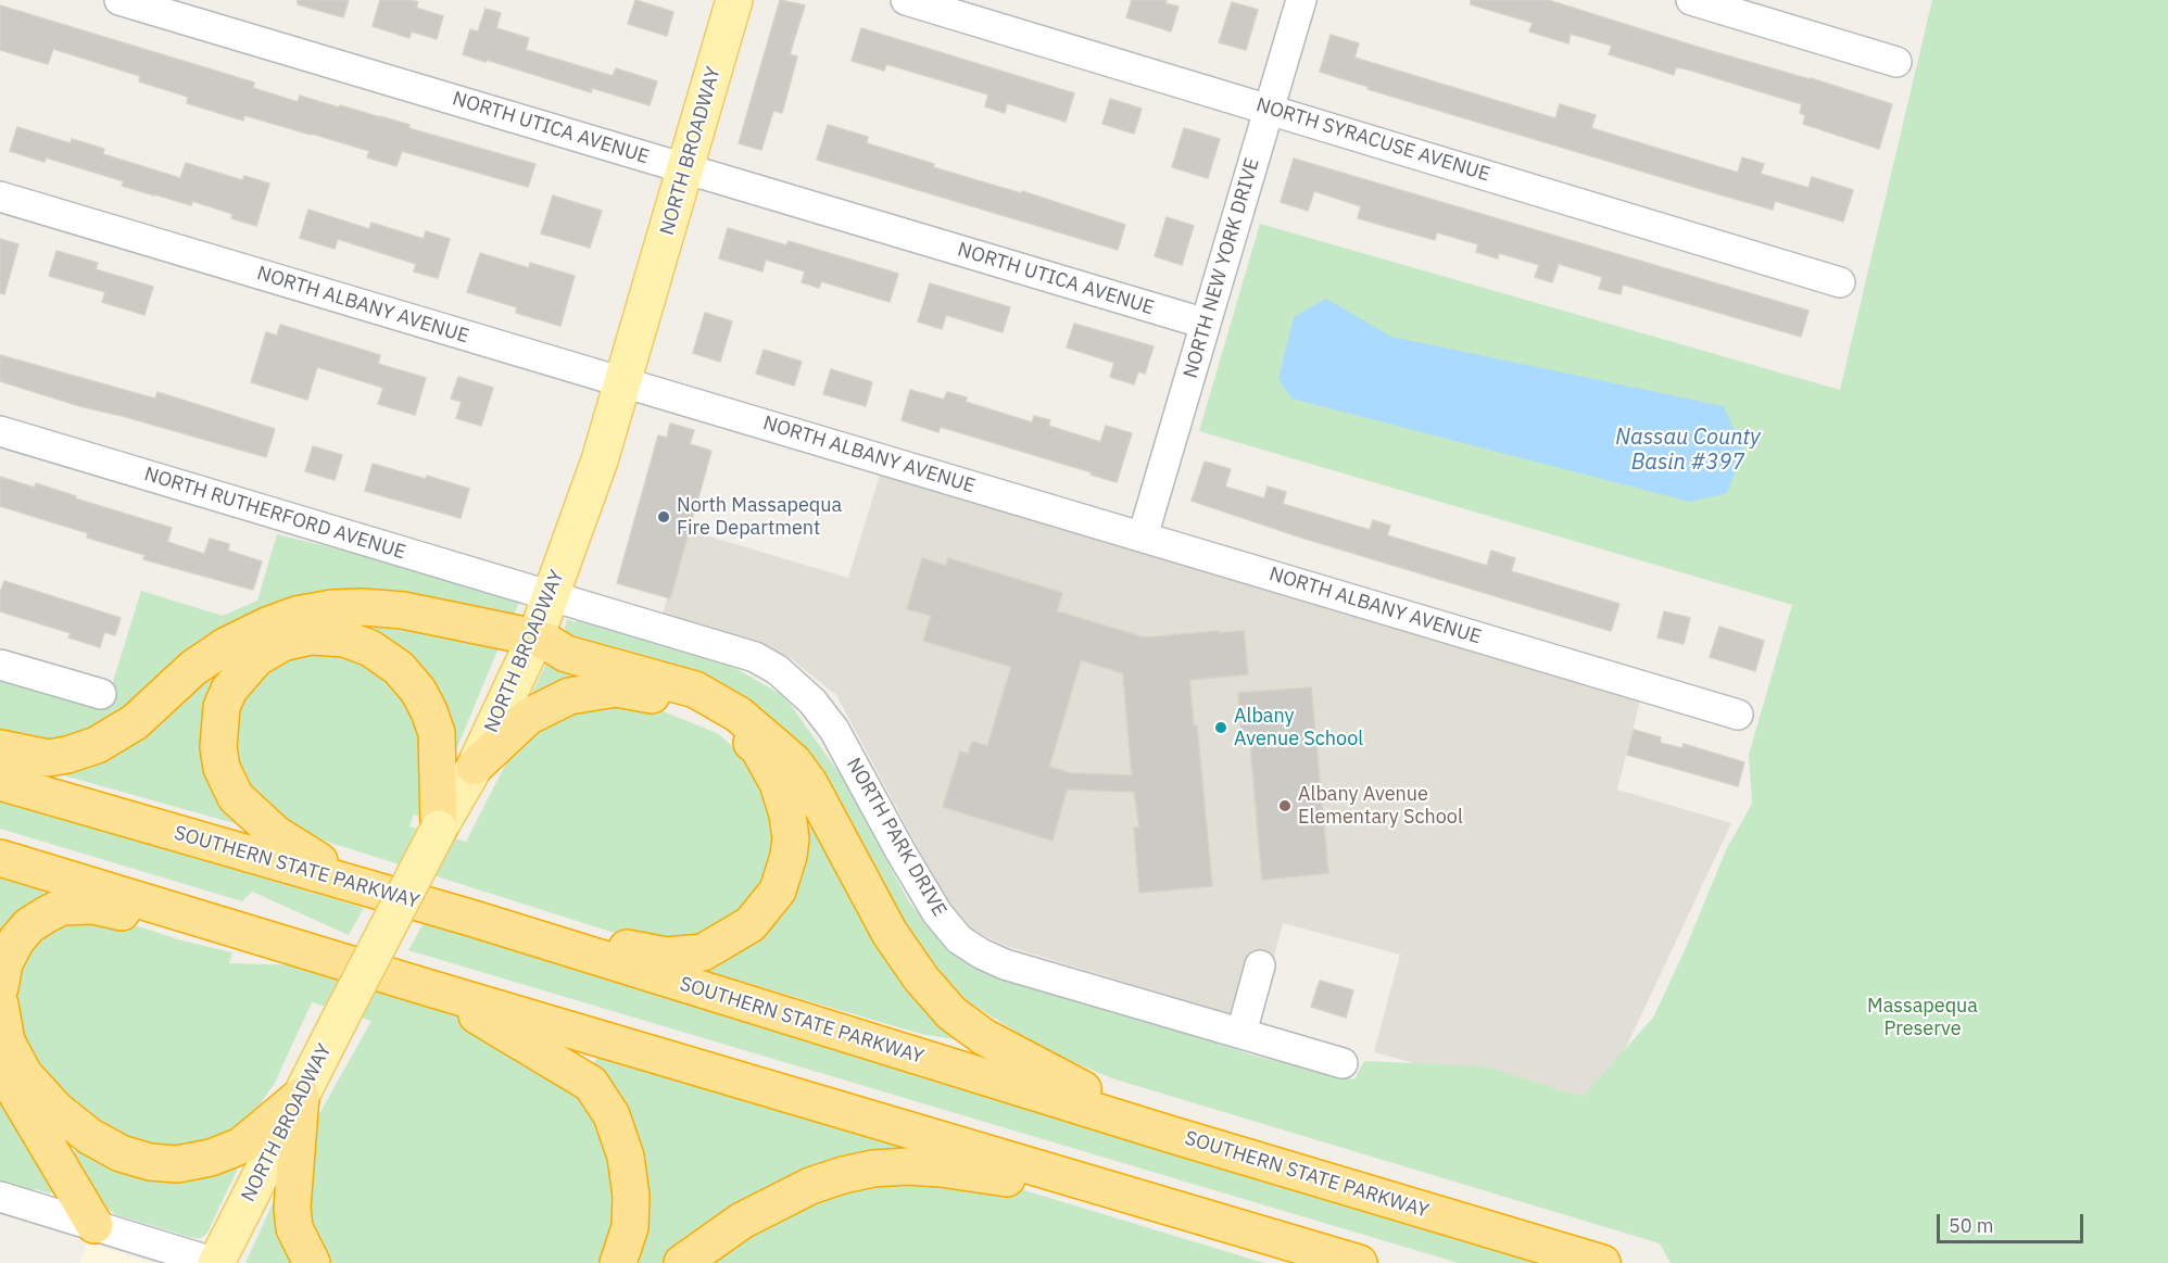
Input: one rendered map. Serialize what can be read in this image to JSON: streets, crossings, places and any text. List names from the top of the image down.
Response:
{
  "streets": {
    "highway": ["SOUTHERN STATE PARKWAY"],
    "main road": ["NORTH BROADWAY"],
    "street": [
      "NORTH UTICA AVENUE",
      "NORTH SYRACUSE AVENUE",
      "NORTH NEW YORK DRIVE",
      "NORTH ALBANY AVENUE",
      "NORTH RUTHERFORD AVENUE",
      "NORTH PARK DRIVE"
    ]
  },
  "crossings": [
    ["NORTH UTICA AVENUE", "NORTH BROADWAY"],
    ["NORTH UTICA AVENUE", "NORTH NEW YORK DRIVE"],
    ["NORTH SYRACUSE AVENUE", "NORTH NEW YORK DRIVE"],
    ["NORTH BROADWAY", "NORTH ALBANY AVENUE"],
    ["NORTH BROADWAY", "NORTH RUTHERFORD AVENUE"],
    ["NORTH BROADWAY", "NORTH PARK DRIVE"],
    ["NORTH NEW YORK DRIVE", "NORTH ALBANY AVENUE"],
    ["NORTH RUTHERFORD AVENUE", "NORTH PARK DRIVE"]
  ],
  "water": ["Nassau County Basin #397"],
  "parks": ["Massapequa Preserve"],
  "places": ["North Massapequa Fire Department", "Albany Avenue School", "Albany Avenue Elementary School"],
  "scale_bar": "50 m"
}
